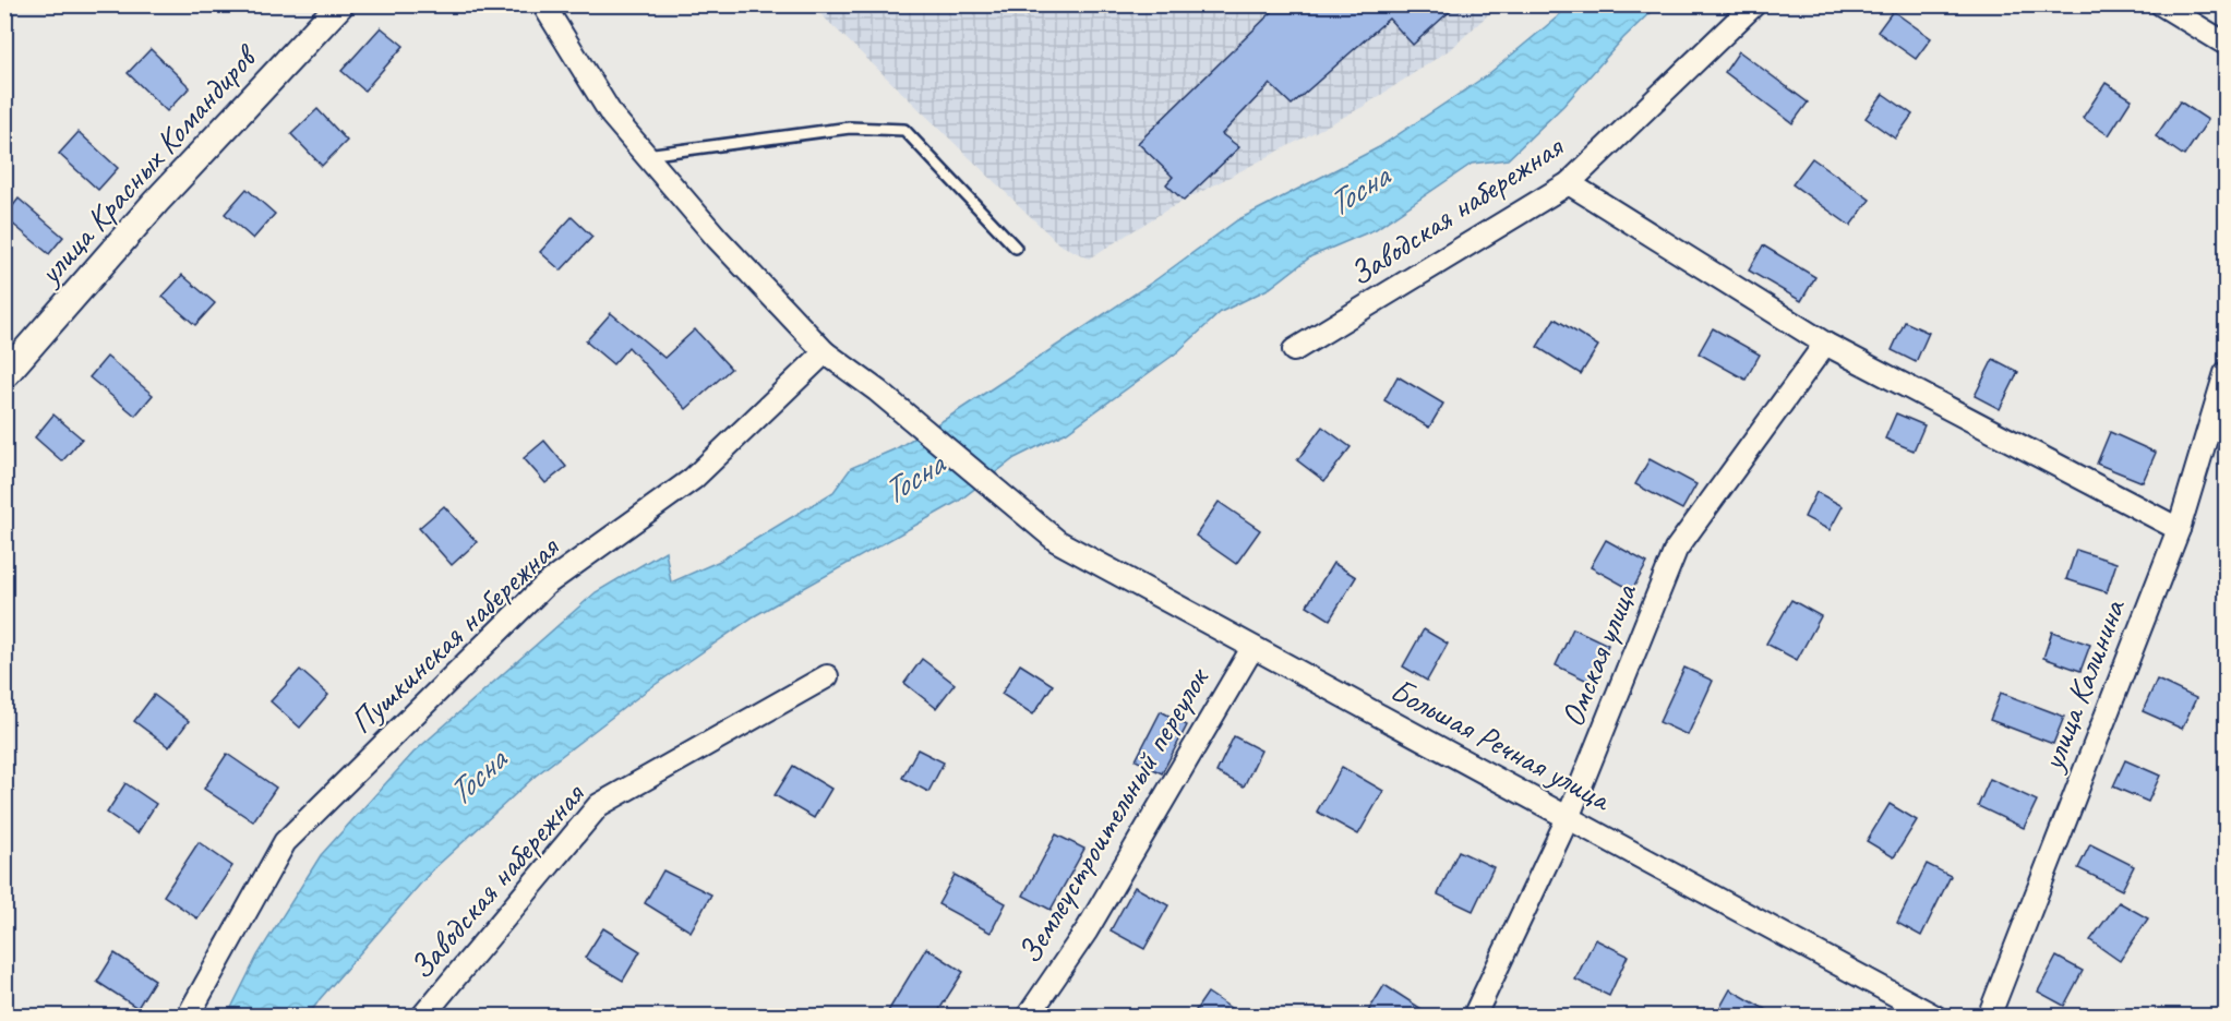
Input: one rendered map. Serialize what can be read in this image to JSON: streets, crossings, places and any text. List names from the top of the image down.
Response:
{
  "streets": {
    "street": [
      "улица Красных Командиров",
      "Заводская набережная",
      "Пушкинская набережная",
      "Омская улица",
      "улица Калинина",
      "Большая Речная улица",
      "Землеустроительный переулок"
    ]
  },
  "crossings": [
    ["Пушкинская набережная", "Большая Речная улица"],
    ["Омская улица", "Большая Речная улица"],
    ["Большая Речная улица", "Землеустроительный переулок"]
  ],
  "water": ["Тосна"]
}
